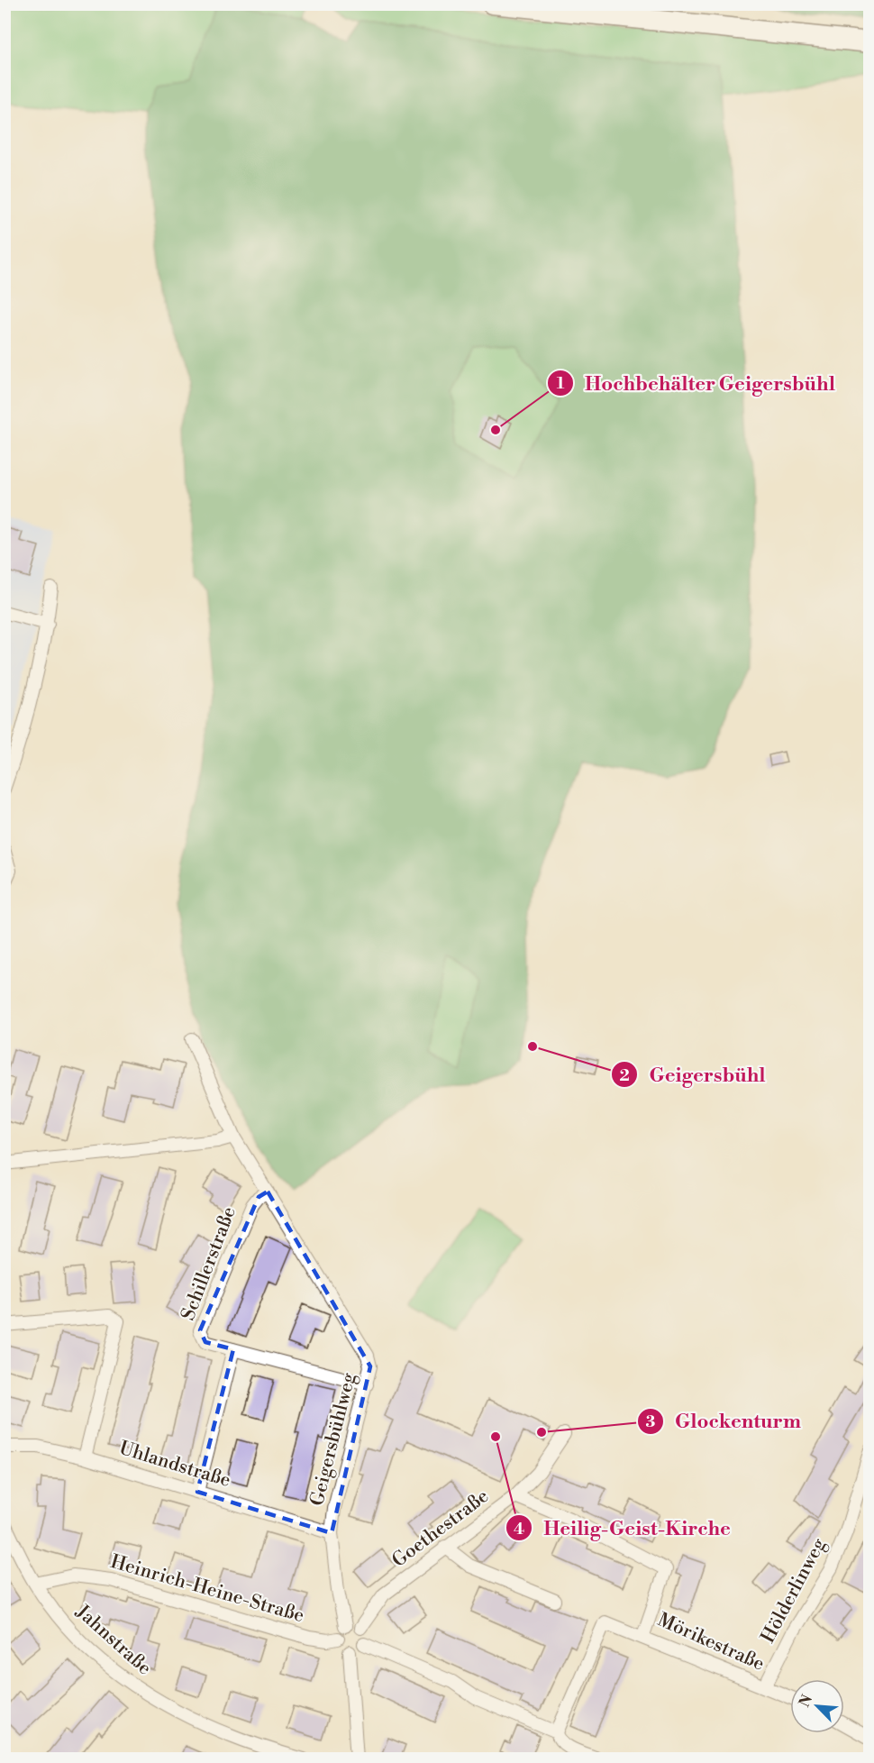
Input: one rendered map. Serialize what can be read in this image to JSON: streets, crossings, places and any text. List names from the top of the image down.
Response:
{
  "streets": {
    "street": [
      "Schillerstraße",
      "Geigersbühlweg",
      "Uhlandstraße",
      "Goethestraße",
      "Heinrich-Heine-Straße",
      "Hölderlinweg",
      "Jahnstraße",
      "Mörikestraße"
    ]
  },
  "crossings": [
    ["Schillerstraße", "Geigersbühlweg"],
    ["Geigersbühlweg", "Uhlandstraße"],
    ["Geigersbühlweg", "Goethestraße"],
    ["Geigersbühlweg", "Heinrich-Heine-Straße"],
    ["Goethestraße", "Heinrich-Heine-Straße"],
    ["Goethestraße", "Mörikestraße"],
    ["Heinrich-Heine-Straße", "Jahnstraße"],
    ["Hölderlinweg", "Mörikestraße"]
  ],
  "places": [
    "Hochbehälter Geigersbühl",
    "Geigersbühl",
    "Glockenturm",
    "Heilig-Geist-Kirche"
  ],
  "north": "top left"
}
